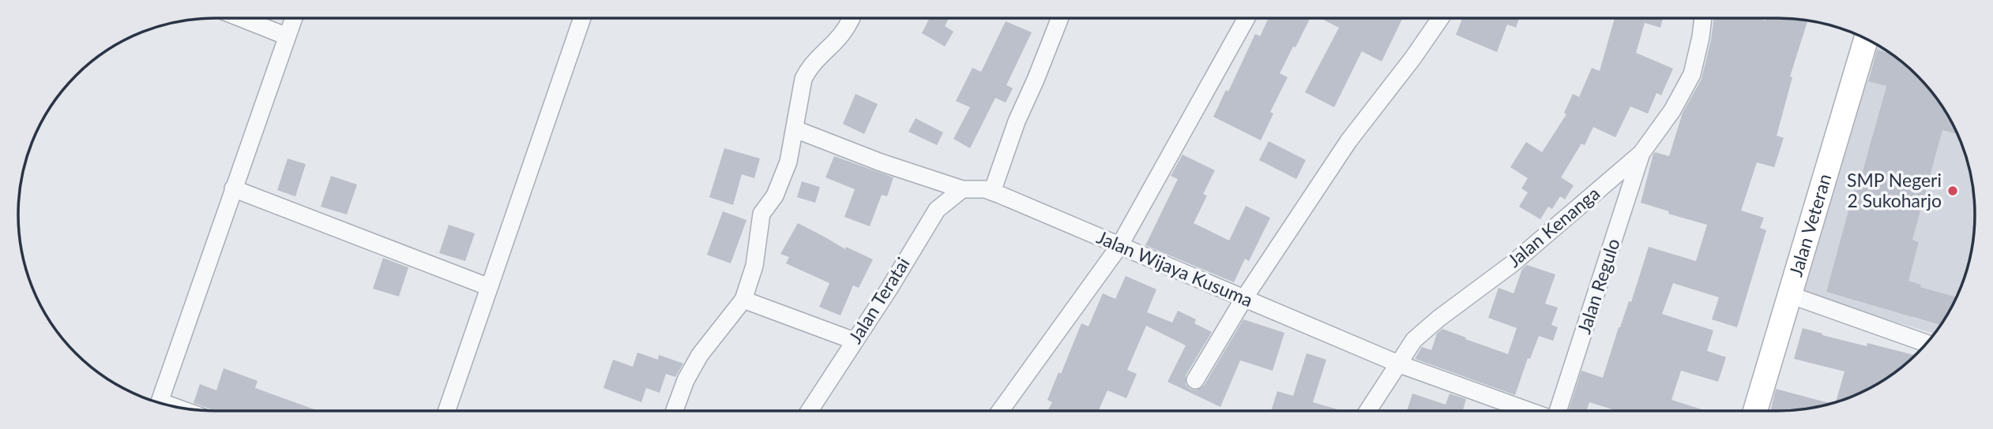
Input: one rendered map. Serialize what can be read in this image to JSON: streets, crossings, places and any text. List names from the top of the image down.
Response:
{
  "streets": {
    "main road": ["Jalan Veteran"],
    "street": [
      "Jalan Kenanga",
      "Jalan Wijaya Kusuma",
      "Jalan Regulo",
      "Jalan Teratai"
    ]
  },
  "crossings": [
    ["Jalan Kenanga", "Jalan Wijaya Kusuma"],
    ["Jalan Kenanga", "Jalan Regulo"],
    ["Jalan Wijaya Kusuma", "Jalan Teratai"]
  ],
  "places": ["SMP Negeri 2 Sukoharjo"]
}
